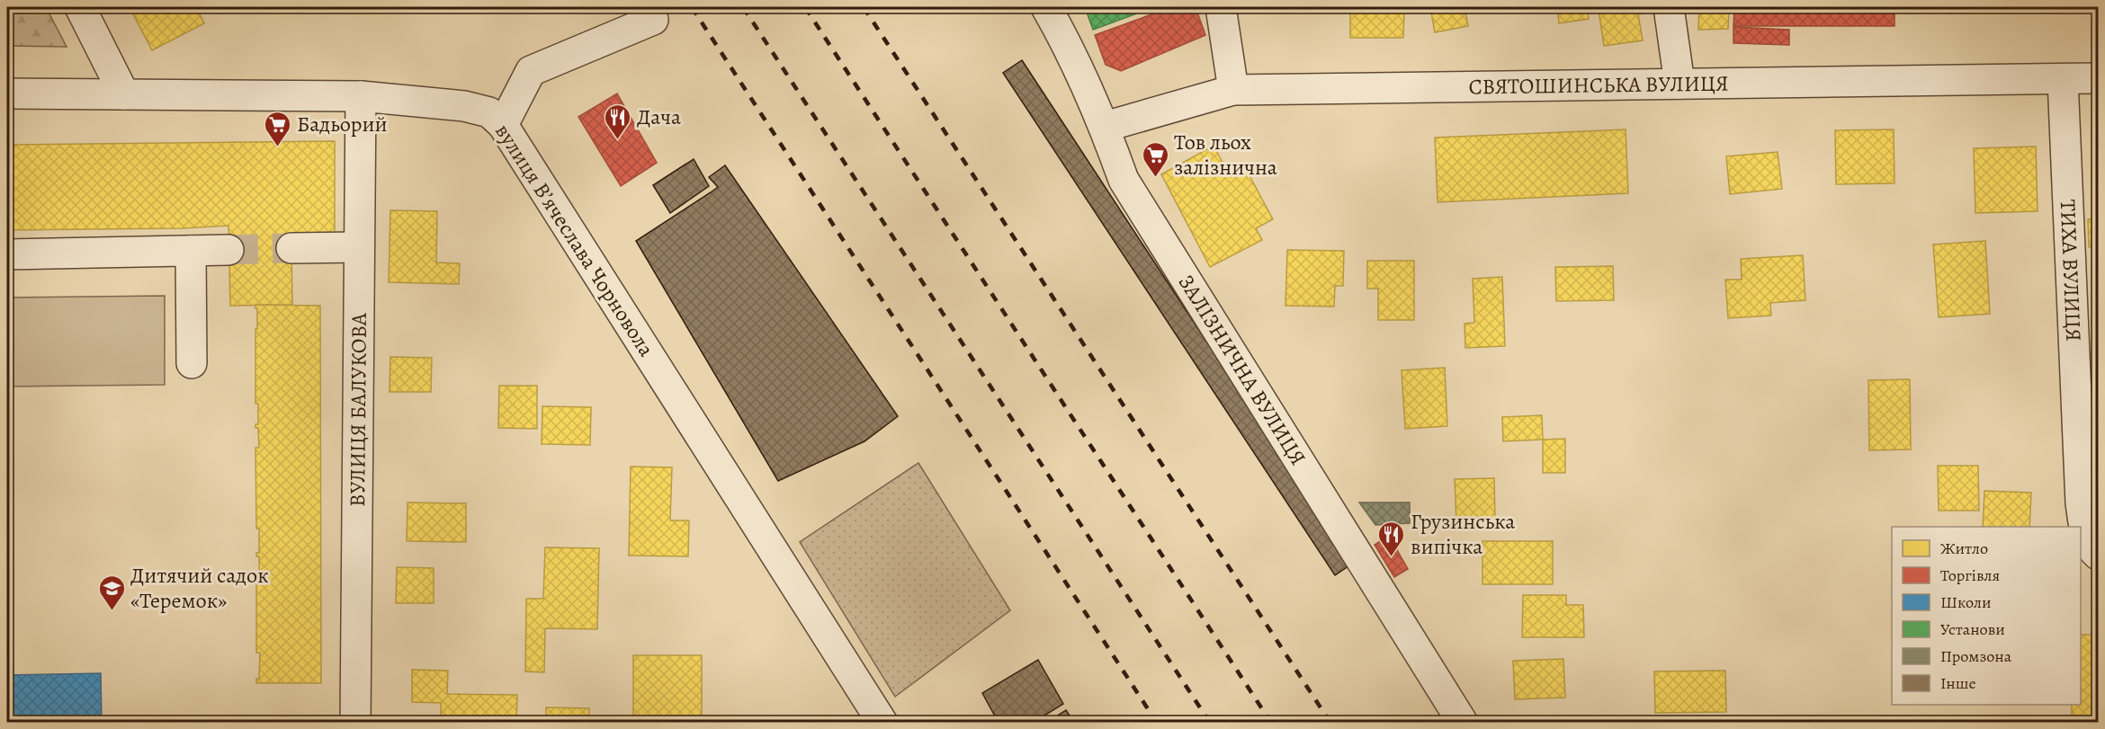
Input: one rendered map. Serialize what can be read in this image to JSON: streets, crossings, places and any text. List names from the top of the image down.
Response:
{
  "streets": {
    "street": [
      "СВЯТОШИНСЬКА ВУЛИЦЯ",
      "вулиця Вʼячеслава Чорновола",
      "ТИХА ВУЛИЦЯ",
      "ЗАЛІЗНИЧНА ВУЛИЦЯ",
      "ВУЛИЦЯ БАЛУКОВА"
    ]
  },
  "crossings": [
    ["СВЯТОШИНСЬКА ВУЛИЦЯ", "ТИХА ВУЛИЦЯ"],
    ["СВЯТОШИНСЬКА ВУЛИЦЯ", "ЗАЛІЗНИЧНА ВУЛИЦЯ"],
    ["вулиця Вʼячеслава Чорновола", "ВУЛИЦЯ БАЛУКОВА"]
  ],
  "places": {
    "restaurant": ["Дача", "Грузинська випічка"],
    "supermarket": ["Бадьорий", "Тов льох залізнична"],
    "school or university": ["Дитячий садок «Теремок»"]
  },
  "legend": [
    "Житло",
    "Торгівля",
    "Школи",
    "Установи",
    "Промзона",
    "Інше"
  ]
}
